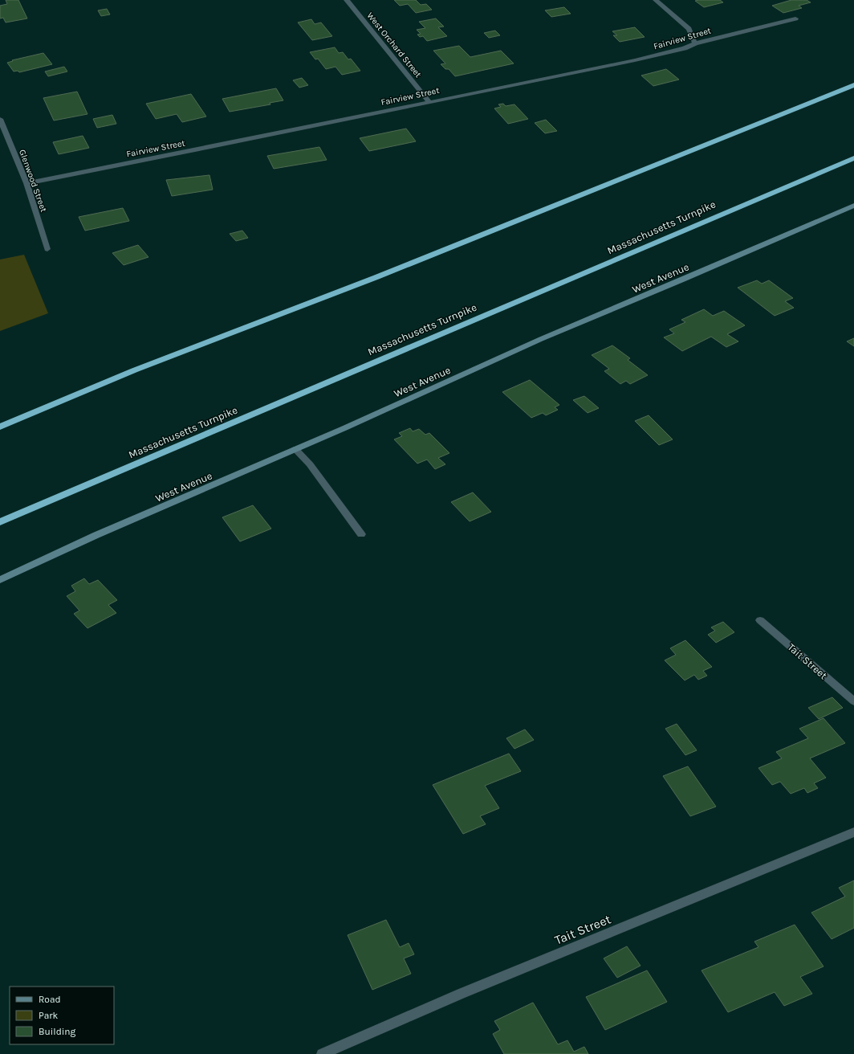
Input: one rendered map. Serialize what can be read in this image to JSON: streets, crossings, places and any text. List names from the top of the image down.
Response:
{
  "streets": {
    "highway": ["Massachusetts Turnpike"],
    "main road": ["West Avenue"],
    "street": [
      "Fairview Street",
      "West Orchard Street",
      "Glenwood Street",
      "Tait Street"
    ]
  },
  "crossings": [
    ["Fairview Street", "West Orchard Street"],
    ["Fairview Street", "Glenwood Street"]
  ],
  "legend": ["Road", "Park", "Building"]
}
